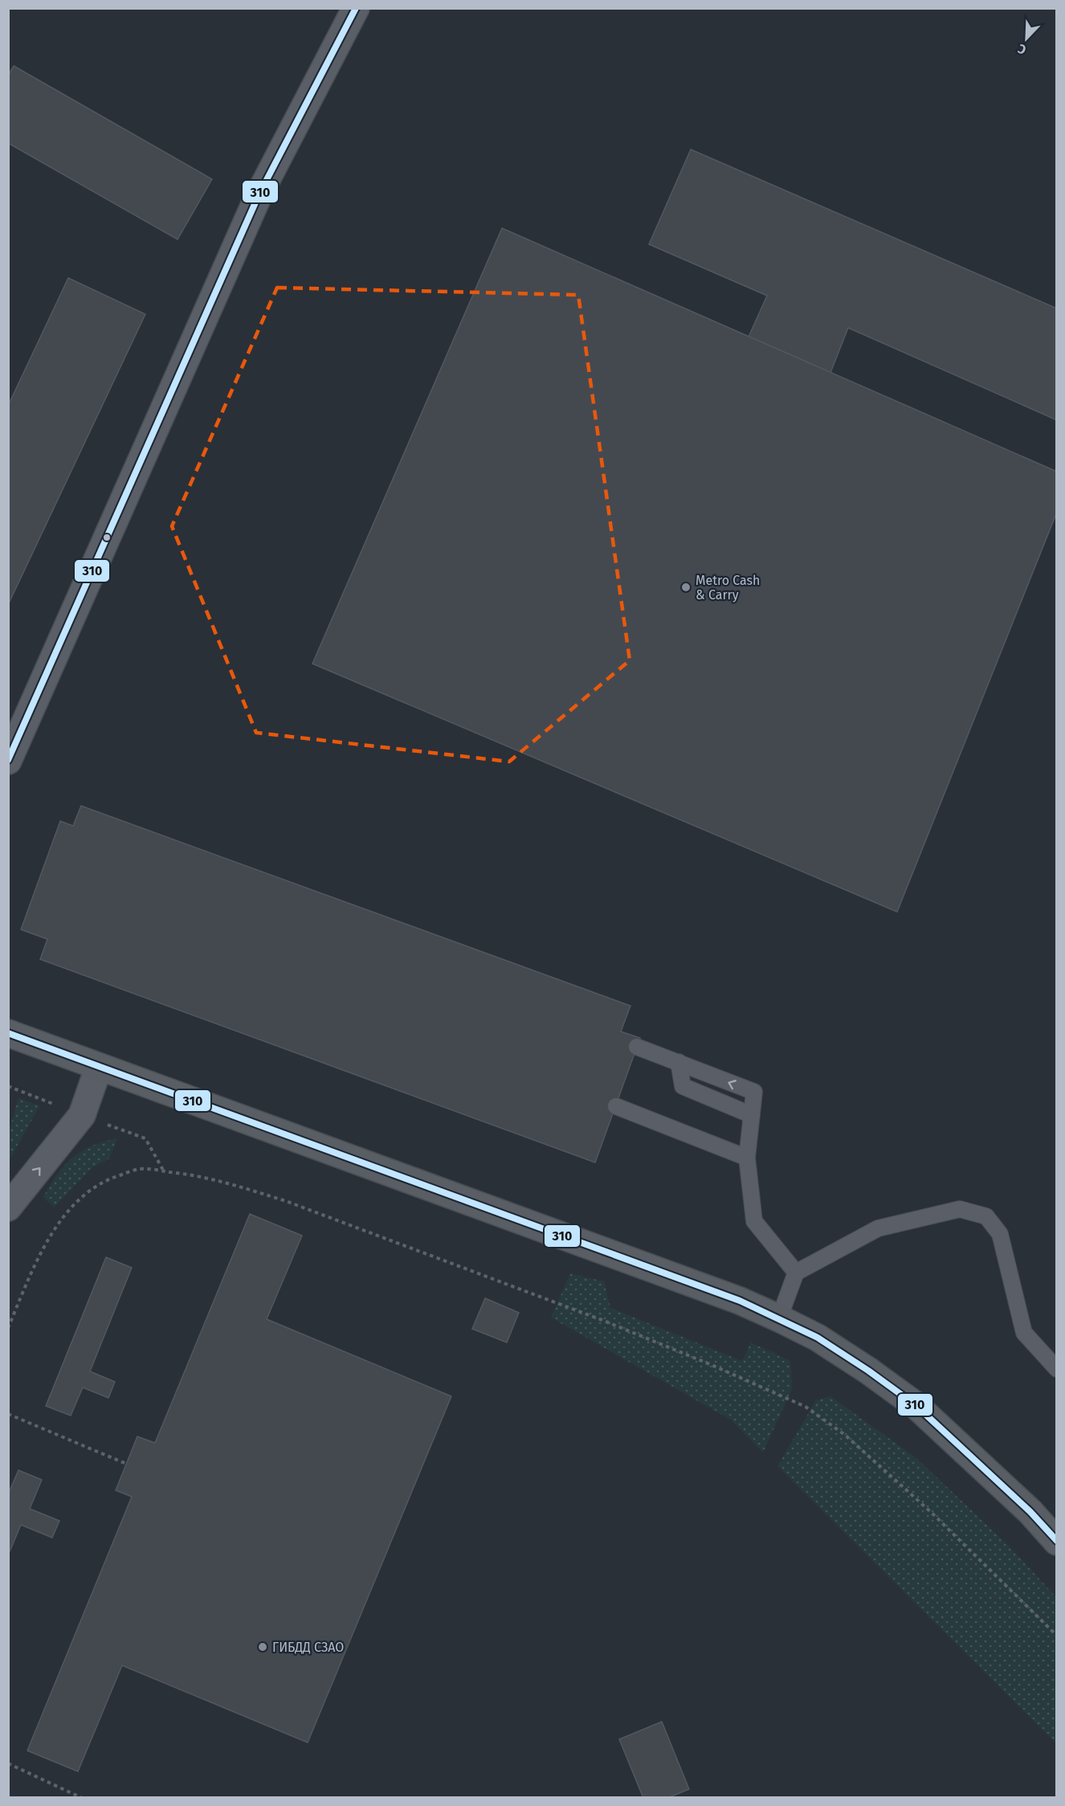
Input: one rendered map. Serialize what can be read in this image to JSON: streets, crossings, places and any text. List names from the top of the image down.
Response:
{
  "places": ["Metro Cash & Carry", "ГИБДД СЗАО"],
  "lines": ["transit line 310"],
  "north": "bottom left"
}
